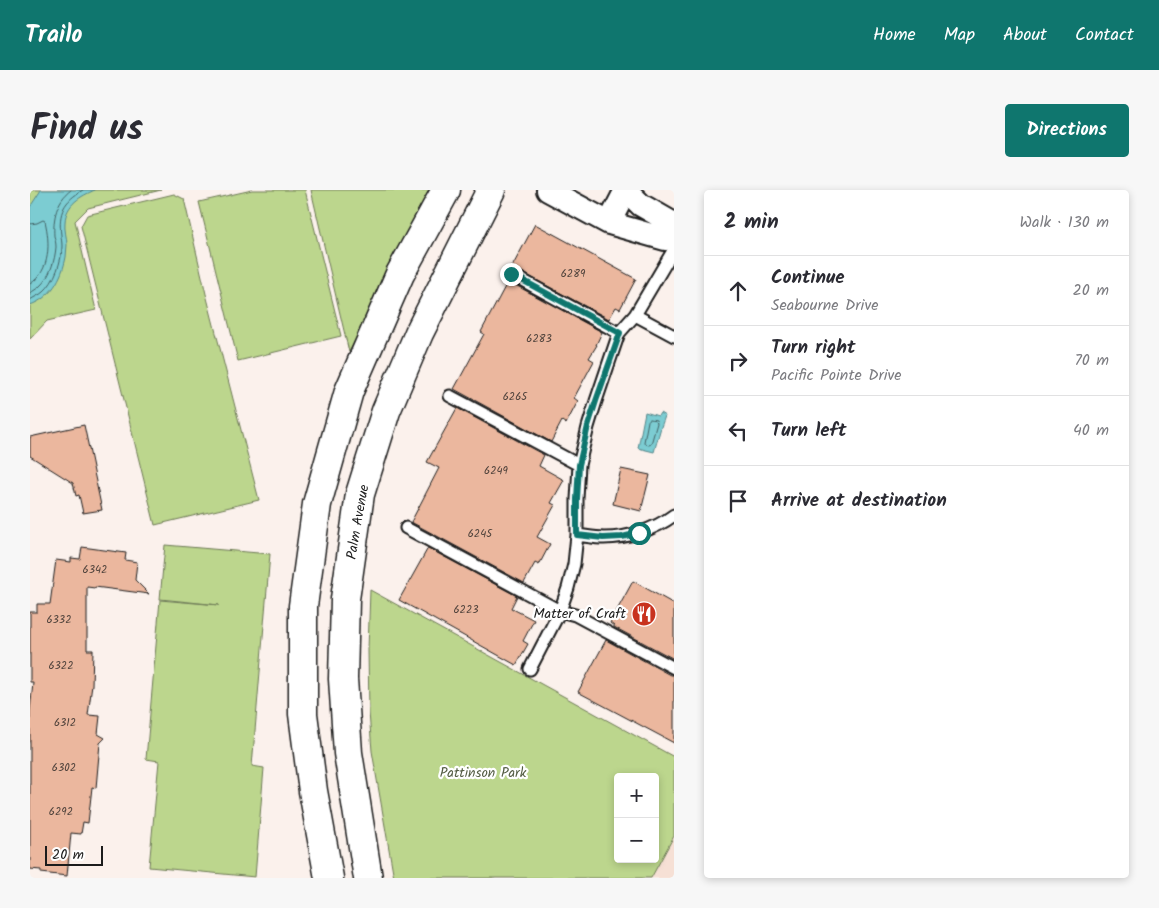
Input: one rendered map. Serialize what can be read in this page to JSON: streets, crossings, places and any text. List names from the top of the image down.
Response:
{
  "streets": {
    "street": ["Palm Avenue"]
  },
  "parks": ["Pattinson Park"],
  "places": {
    "restaurant": ["Matter of Craft"]
  },
  "house_numbers": [
    "6289",
    "6283",
    "6265",
    "6249",
    "6245",
    "6342",
    "6223",
    "6332",
    "6322",
    "6312",
    "6302",
    "6292"
  ],
  "scale_bar": "20 m",
  "page": {
    "header": "Trailo",
    "nav": [
      "Home",
      "Map",
      "About",
      "Contact"
    ],
    "title": "Find us",
    "buttons": "Directions",
    "heading": ["2 min", "Walk · 130 m"],
    "list": [
      ["Continue", "Seabourne Drive", "20 m"],
      ["Turn right", "Pacific Pointe Drive", "70 m"],
      ["Turn left", "40 m"],
      "Arrive at destination"
    ],
    "map_buttons": ["+", "−"],
    "scale": "20 m"
  }
}
